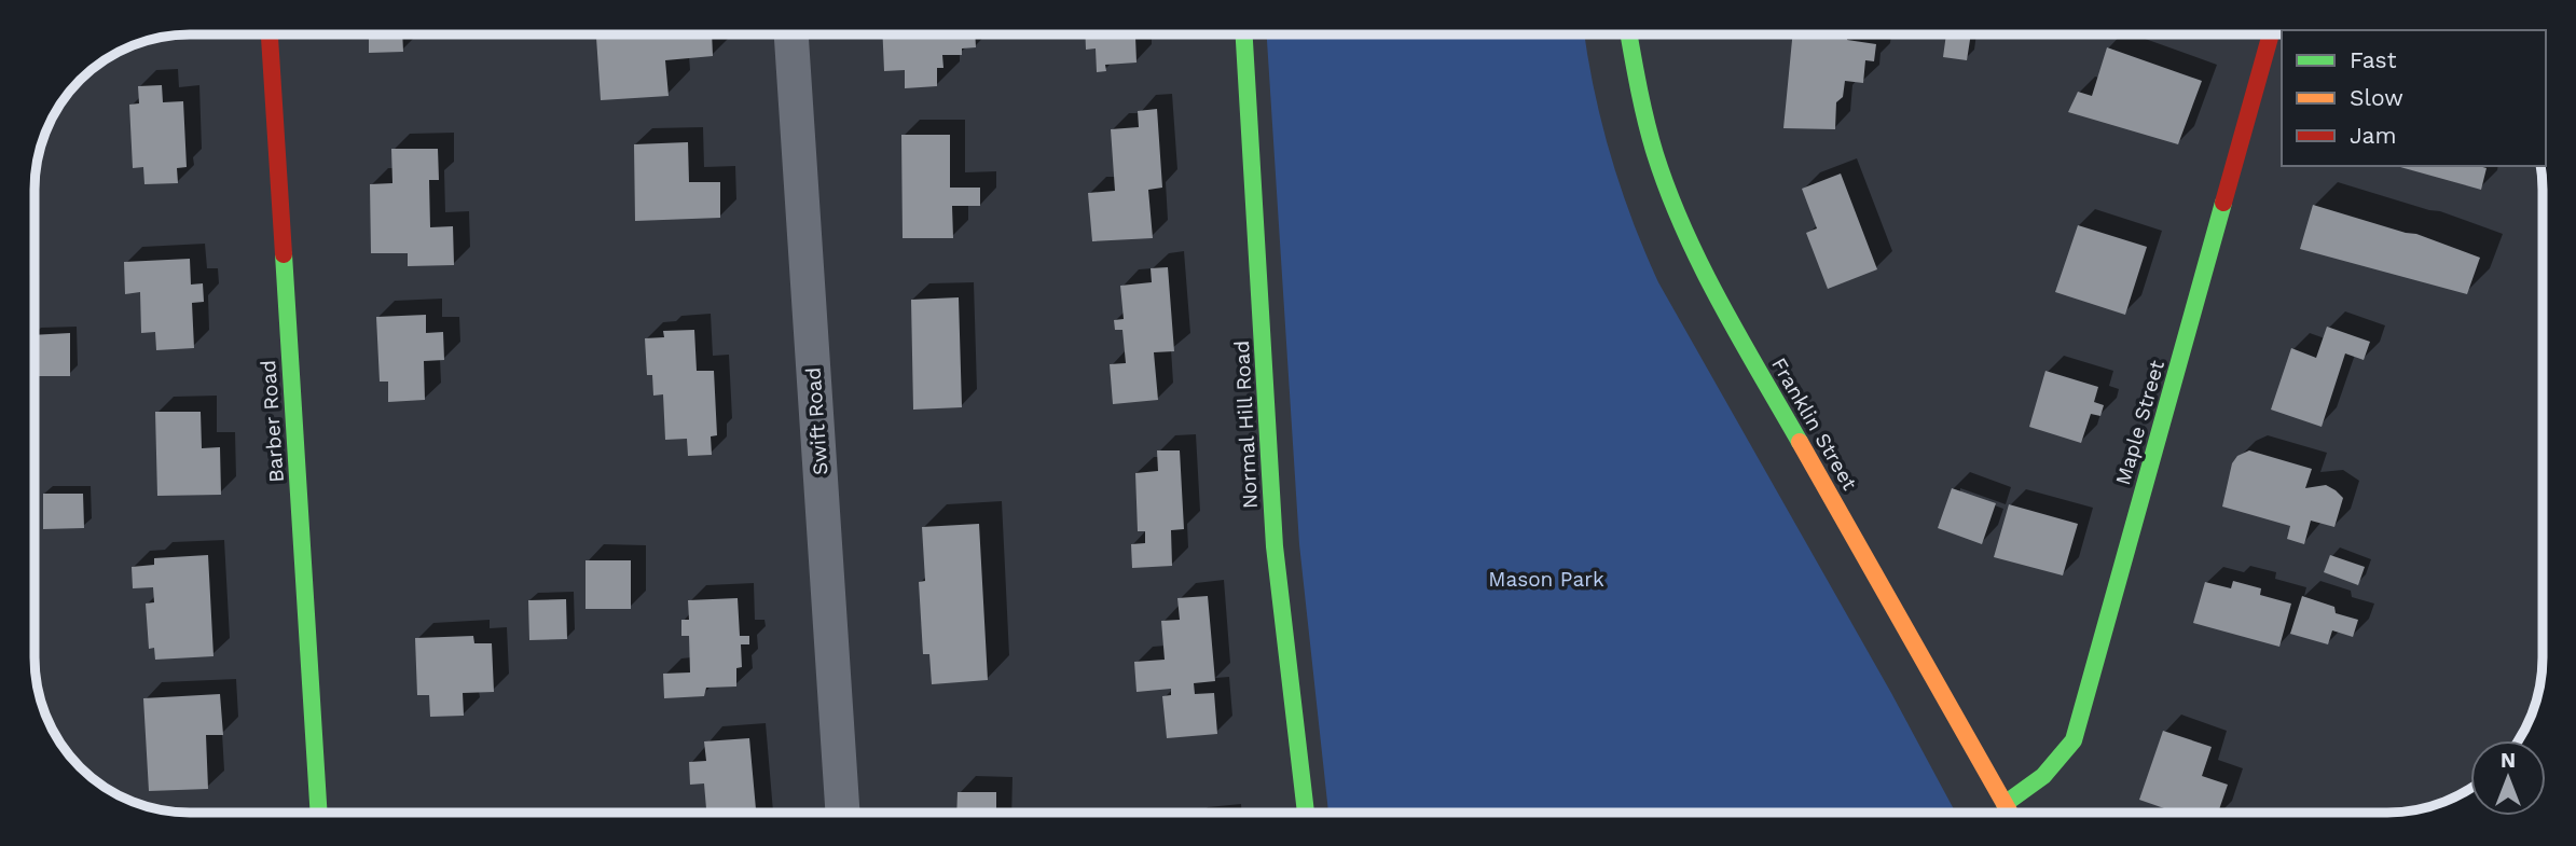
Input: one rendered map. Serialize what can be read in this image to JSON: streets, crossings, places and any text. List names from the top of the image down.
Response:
{
  "streets": {
    "street": [
      "Barber Road",
      "Swift Road",
      "Maple Street",
      "Franklin Street",
      "Normal Hill Road"
    ]
  },
  "crossings": [
    ["Maple Street", "Franklin Street"]
  ],
  "parks": ["Mason Park"],
  "legend": ["Fast", "Slow", "Jam"],
  "north": "top"
}
